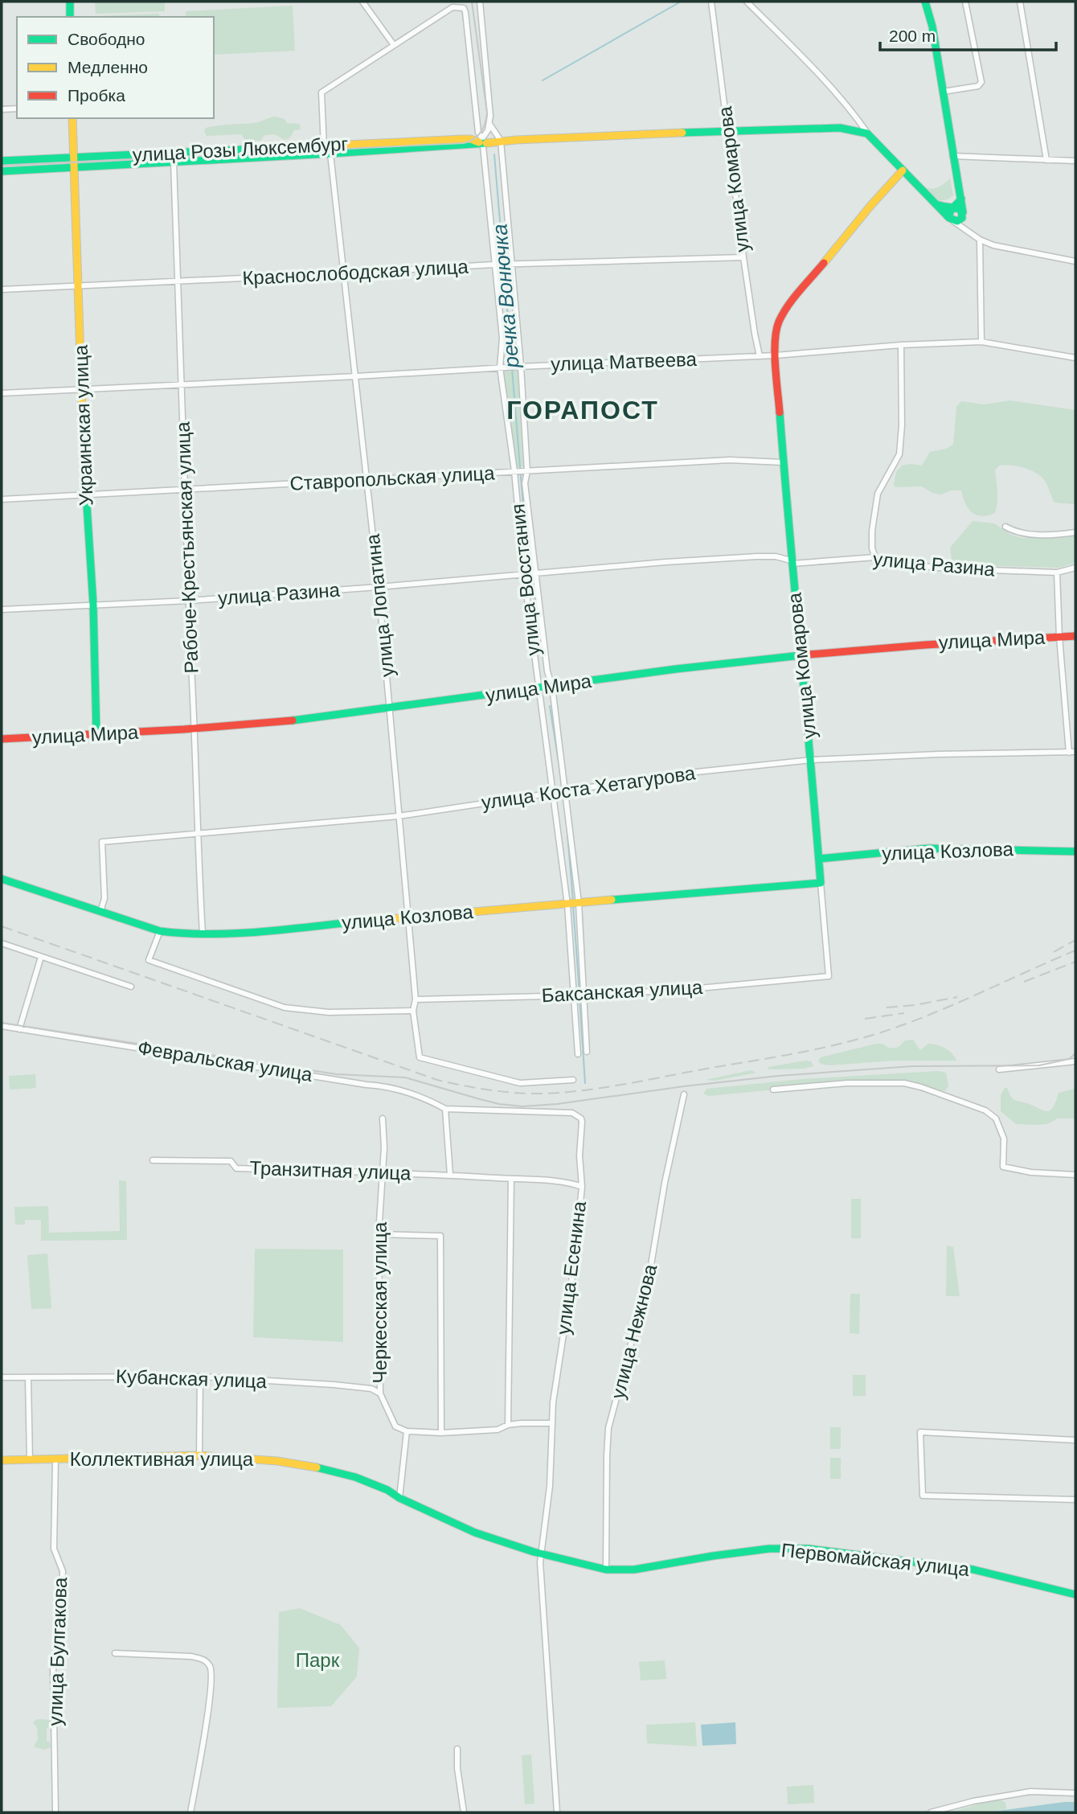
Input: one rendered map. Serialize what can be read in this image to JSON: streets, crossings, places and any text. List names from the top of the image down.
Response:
{
  "streets": {
    "street": [
      "улица Розы Люксембург",
      "улица Комарова",
      "Краснослободская улица",
      "улица Матвеева",
      "Украинская улица",
      "Ставропольская улица",
      "Рабоче-Крестьянская улица",
      "улица Разина",
      "улица Восстания",
      "улица Лопатина",
      "улица Мира",
      "улица Коста Хетагурова",
      "улица Козлова",
      "Баксанская улица",
      "Февральская улица",
      "Транзитная улица",
      "улица Есенина",
      "Черкесская улица",
      "улица Нежнова",
      "Кубанская улица",
      "Коллективная улица",
      "Первомайская улица",
      "улица Булгакова"
    ]
  },
  "crossings": [
    ["улица Розы Люксембург", "улица Комарова"],
    ["улица Розы Люксембург", "Украинская улица"],
    ["улица Розы Люксембург", "Рабоче-Крестьянская улица"],
    ["улица Розы Люксембург", "улица Восстания"],
    ["улица Розы Люксембург", "улица Лопатина"],
    ["улица Комарова", "Краснослободская улица"],
    ["улица Комарова", "улица Матвеева"],
    ["улица Комарова", "Ставропольская улица"],
    ["улица Комарова", "улица Разина"],
    ["улица Комарова", "улица Мира"],
    ["улица Комарова", "улица Коста Хетагурова"],
    ["улица Комарова", "улица Козлова"],
    ["улица Комарова", "Баксанская улица"],
    ["Краснослободская улица", "Украинская улица"],
    ["Краснослободская улица", "Рабоче-Крестьянская улица"],
    ["Краснослободская улица", "улица Восстания"],
    ["Краснослободская улица", "улица Лопатина"],
    ["улица Матвеева", "Украинская улица"],
    ["улица Матвеева", "Рабоче-Крестьянская улица"],
    ["улица Матвеева", "улица Восстания"],
    ["улица Матвеева", "улица Лопатина"],
    ["Украинская улица", "Ставропольская улица"],
    ["Украинская улица", "улица Разина"],
    ["Украинская улица", "улица Мира"],
    ["Ставропольская улица", "Рабоче-Крестьянская улица"],
    ["Ставропольская улица", "улица Восстания"],
    ["Ставропольская улица", "улица Лопатина"],
    ["Рабоче-Крестьянская улица", "улица Разина"],
    ["Рабоче-Крестьянская улица", "улица Мира"],
    ["Рабоче-Крестьянская улица", "улица Коста Хетагурова"],
    ["Рабоче-Крестьянская улица", "улица Козлова"],
    ["улица Разина", "улица Восстания"],
    ["улица Разина", "улица Лопатина"],
    ["улица Восстания", "улица Лопатина"],
    ["улица Восстания", "улица Мира"],
    ["улица Восстания", "улица Коста Хетагурова"],
    ["улица Восстания", "улица Козлова"],
    ["улица Восстания", "Баксанская улица"],
    ["улица Лопатина", "улица Мира"],
    ["улица Лопатина", "улица Коста Хетагурова"],
    ["улица Лопатина", "улица Козлова"],
    ["улица Лопатина", "Баксанская улица"],
    ["улица Коста Хетагурова", "улица Козлова"],
    ["Февральская улица", "улица Есенина"],
    ["Транзитная улица", "улица Есенина"],
    ["Транзитная улица", "Черкесская улица"],
    ["Черкесская улица", "Кубанская улица"],
    ["улица Нежнова", "Первомайская улица"],
    ["Коллективная улица", "Первомайская улица"],
    ["Коллективная улица", "улица Булгакова"]
  ],
  "districts": ["ГОРАПОСТ"],
  "water": ["речка Вонючка"],
  "parks": ["Парк"],
  "legend": ["Свободно", "Медленно", "Пробка"],
  "scale_bar": "200 m"
}
